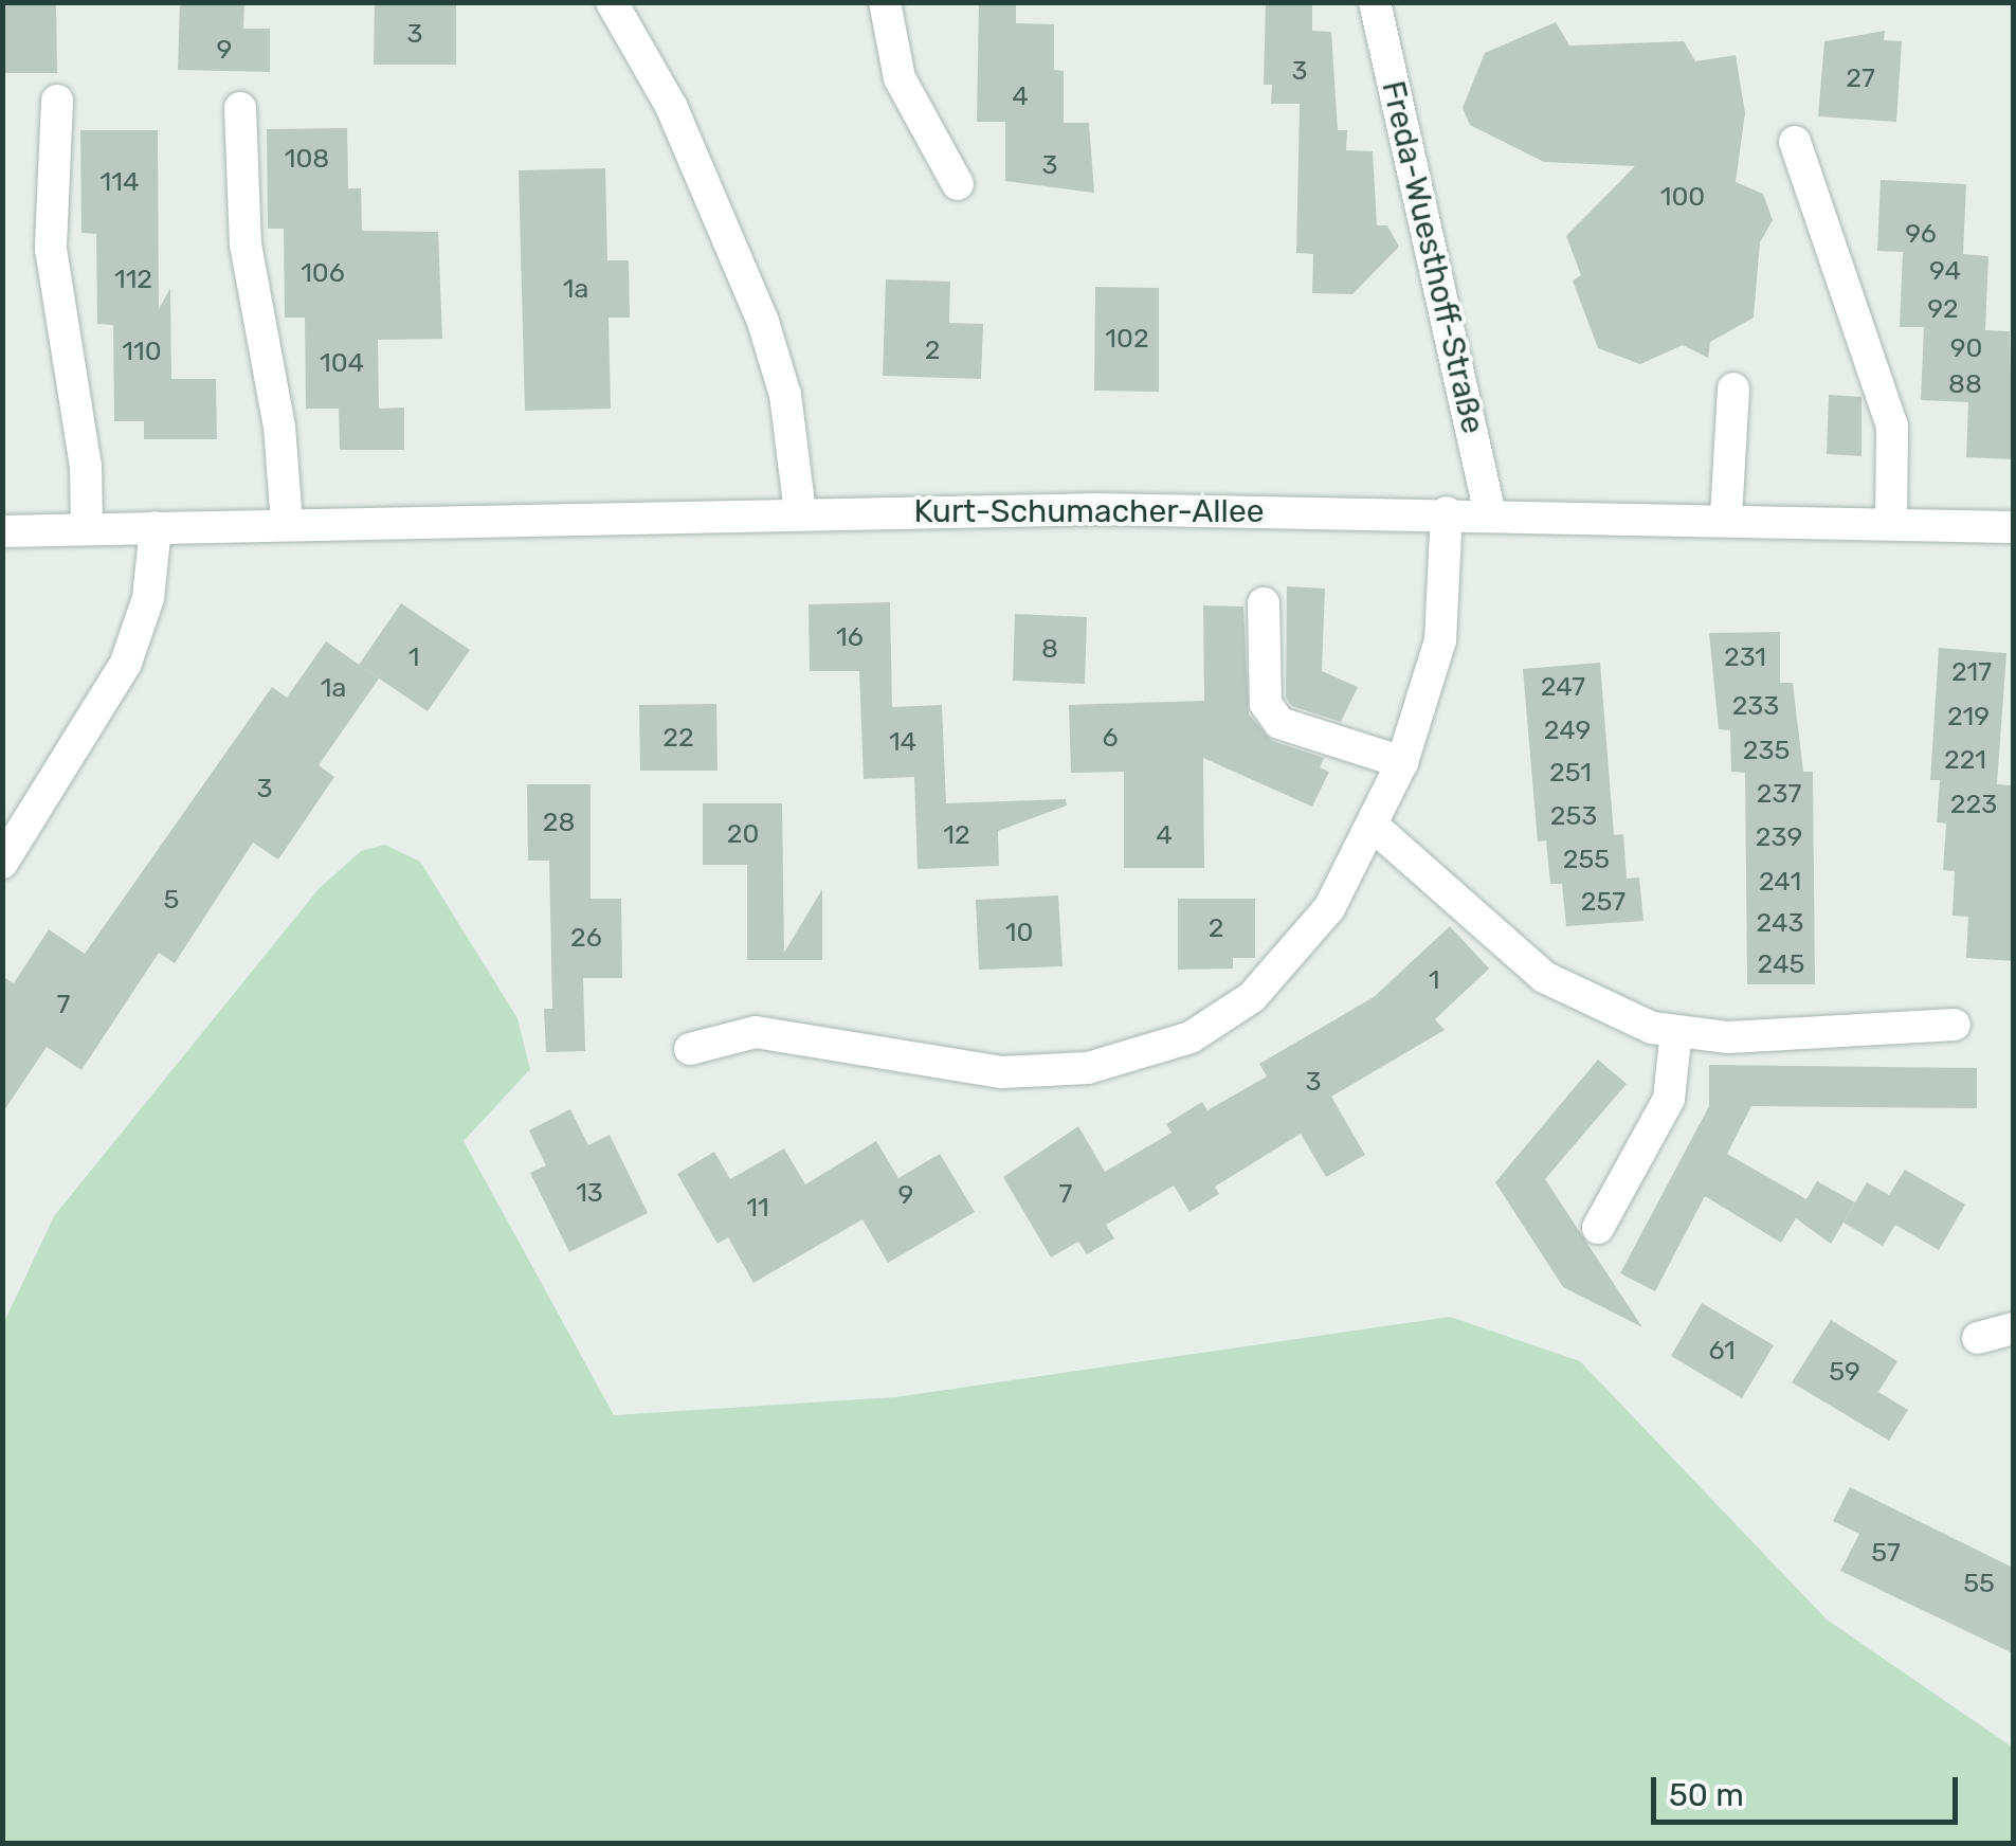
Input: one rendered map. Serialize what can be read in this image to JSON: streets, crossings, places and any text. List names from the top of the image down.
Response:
{
  "streets": {
    "street": ["Freda-Wuesthoff-Straße", "Kurt-Schumacher-Allee"]
  },
  "crossings": [
    ["Freda-Wuesthoff-Straße", "Kurt-Schumacher-Allee"]
  ],
  "house_numbers": [
    "3",
    "9",
    "3",
    "27",
    "4",
    "108",
    "3",
    "114",
    "100",
    "96",
    "94",
    "106",
    "112",
    "1a",
    "92",
    "102",
    "90",
    "2",
    "110",
    "104",
    "88",
    "16",
    "8",
    "1",
    "231",
    "217",
    "247",
    "1a",
    "233",
    "219",
    "249",
    "22",
    "6",
    "14",
    "235",
    "221",
    "251",
    "3",
    "237",
    "223",
    "253",
    "28",
    "20",
    "12",
    "4",
    "239",
    "255",
    "241",
    "5",
    "257",
    "243",
    "2",
    "10",
    "26",
    "245",
    "1",
    "7",
    "3",
    "13",
    "7",
    "9",
    "11",
    "61",
    "59",
    "57",
    "55"
  ],
  "scale_bar": "50 m"
}
